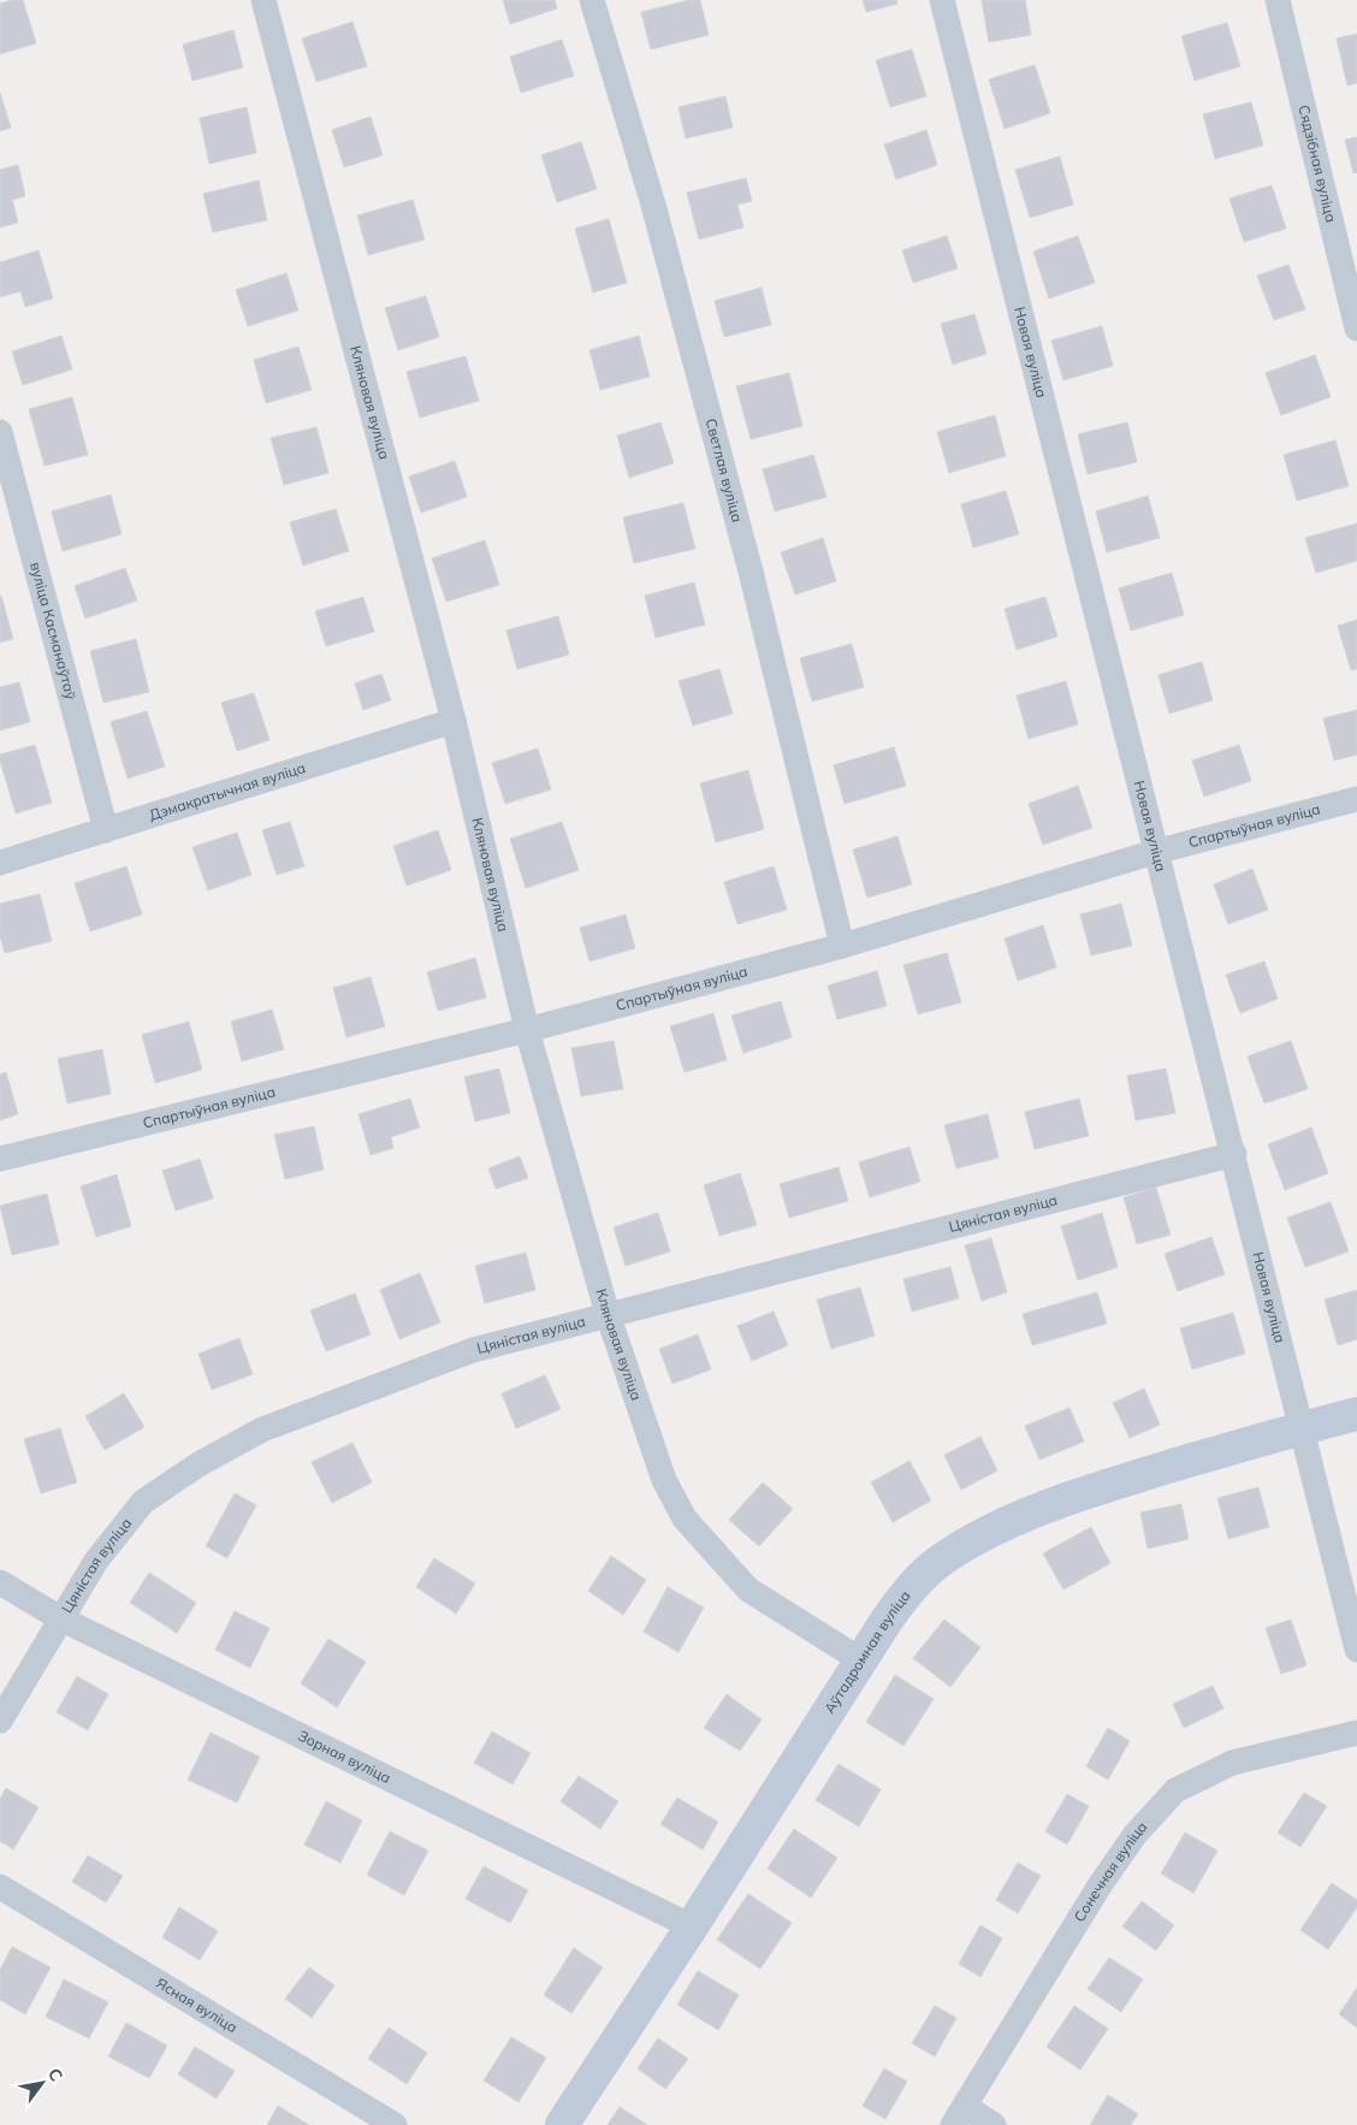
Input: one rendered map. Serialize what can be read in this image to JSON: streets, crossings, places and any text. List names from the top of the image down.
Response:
{
  "streets": {
    "street": [
      "Сядзібная вуліца",
      "Новая вуліца",
      "Кляновая вуліца",
      "Светлая вуліца",
      "вуліца Касманаўтаў",
      "Дэмакратычная вуліца",
      "Спартыўная вуліца",
      "Цяністая вуліца",
      "Аўтадромная вуліца",
      "Зорная вуліца",
      "Сонечная вуліца",
      "Ясная вуліца"
    ]
  },
  "crossings": [
    ["Новая вуліца", "Спартыўная вуліца"],
    ["Новая вуліца", "Цяністая вуліца"],
    ["Новая вуліца", "Аўтадромная вуліца"],
    ["Кляновая вуліца", "Дэмакратычная вуліца"],
    ["Кляновая вуліца", "Спартыўная вуліца"],
    ["Кляновая вуліца", "Цяністая вуліца"],
    ["Кляновая вуліца", "Аўтадромная вуліца"],
    ["Светлая вуліца", "Спартыўная вуліца"],
    ["вуліца Касманаўтаў", "Дэмакратычная вуліца"],
    ["Цяністая вуліца", "Зорная вуліца"],
    ["Аўтадромная вуліца", "Зорная вуліца"]
  ],
  "north": "top right"
}
